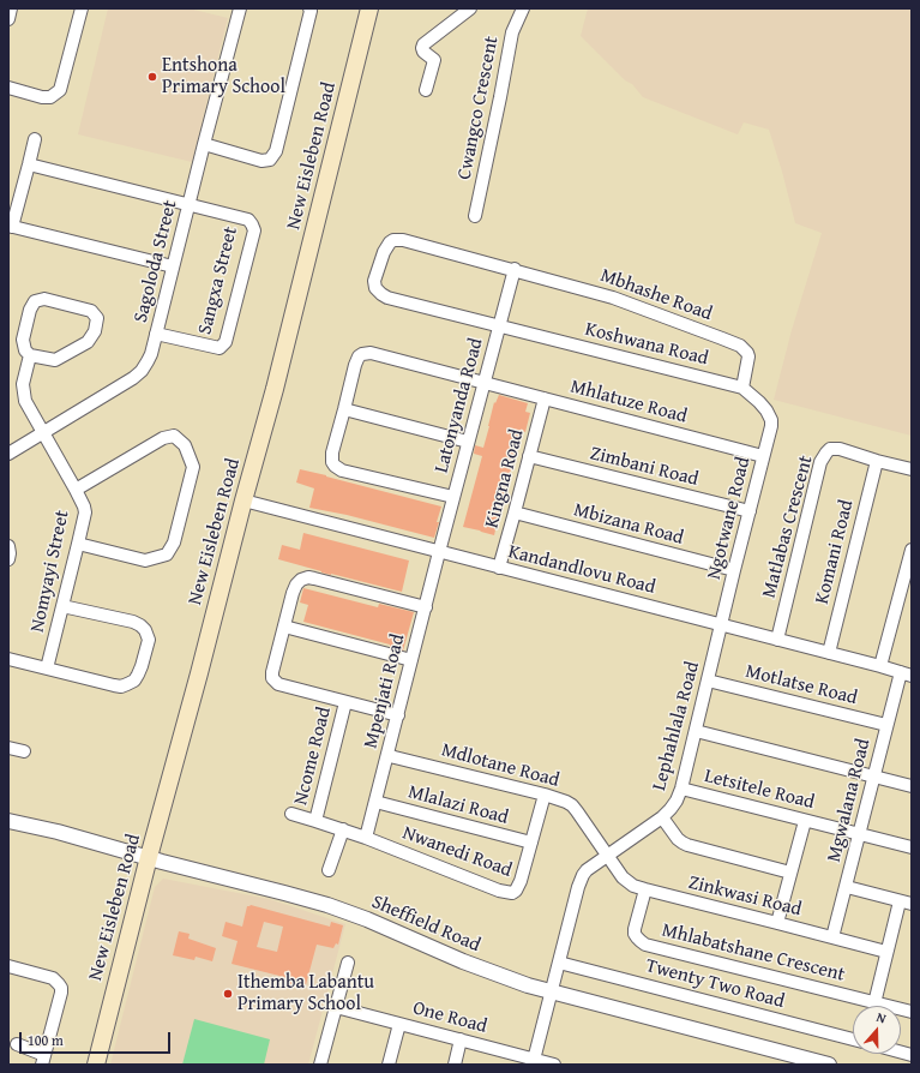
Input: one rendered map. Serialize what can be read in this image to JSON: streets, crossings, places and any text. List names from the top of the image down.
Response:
{
  "streets": {
    "main road": ["New Eisleben Road"],
    "street": [
      "Cwangco Crescent",
      "Sagoloda Street",
      "Sangxa Street",
      "Mbhashe Road",
      "Koshwana Road",
      "Mhlatuze Road",
      "Latonyanda Road",
      "Zimbani Road",
      "Kingna Road",
      "Ngotwane Road",
      "Mbizana Road",
      "Matlabas Crescent",
      "Komani Road",
      "Kandandlovu Road",
      "Nomyayi Street",
      "Motlatse Road",
      "Mpenjati Road",
      "Lephahlala Road",
      "Ncome Road",
      "Mdlotane Road",
      "Letsitele Road",
      "Mgwalana Road",
      "Mlalazi Road",
      "Nwanedi Road",
      "Zinkwasi Road",
      "Sheffield Road",
      "Mhlabatshane Crescent",
      "Twenty Two Road",
      "One Road"
    ]
  },
  "crossings": [
    ["New Eisleben Road", "Kandandlovu Road"],
    ["New Eisleben Road", "Sheffield Road"],
    ["Sagoloda Street", "Sangxa Street"],
    ["Sagoloda Street", "Nomyayi Street"],
    ["Mbhashe Road", "Koshwana Road"],
    ["Mbhashe Road", "Latonyanda Road"],
    ["Koshwana Road", "Latonyanda Road"],
    ["Koshwana Road", "Ngotwane Road"],
    ["Mhlatuze Road", "Latonyanda Road"],
    ["Mhlatuze Road", "Kingna Road"],
    ["Mhlatuze Road", "Ngotwane Road"],
    ["Latonyanda Road", "Kandandlovu Road"],
    ["Latonyanda Road", "Mpenjati Road"],
    ["Zimbani Road", "Kingna Road"],
    ["Zimbani Road", "Ngotwane Road"],
    ["Kingna Road", "Mbizana Road"],
    ["Kingna Road", "Kandandlovu Road"],
    ["Ngotwane Road", "Mbizana Road"],
    ["Ngotwane Road", "Kandandlovu Road"],
    ["Ngotwane Road", "Lephahlala Road"],
    ["Matlabas Crescent", "Komani Road"],
    ["Matlabas Crescent", "Kandandlovu Road"],
    ["Komani Road", "Kandandlovu Road"],
    ["Kandandlovu Road", "Mpenjati Road"],
    ["Kandandlovu Road", "Lephahlala Road"],
    ["Kandandlovu Road", "Mgwalana Road"],
    ["Motlatse Road", "Lephahlala Road"],
    ["Motlatse Road", "Mgwalana Road"],
    ["Mpenjati Road", "Mdlotane Road"],
    ["Mpenjati Road", "Mlalazi Road"],
    ["Mpenjati Road", "Nwanedi Road"],
    ["Lephahlala Road", "Mdlotane Road"],
    ["Lephahlala Road", "Letsitele Road"],
    ["Lephahlala Road", "Zinkwasi Road"],
    ["Lephahlala Road", "Sheffield Road"],
    ["Lephahlala Road", "Twenty Two Road"],
    ["Lephahlala Road", "One Road"],
    ["Ncome Road", "Nwanedi Road"],
    ["Mdlotane Road", "Nwanedi Road"],
    ["Mdlotane Road", "Zinkwasi Road"],
    ["Letsitele Road", "Mgwalana Road"],
    ["Mgwalana Road", "Zinkwasi Road"],
    ["Mlalazi Road", "Nwanedi Road"],
    ["Zinkwasi Road", "Mhlabatshane Crescent"]
  ],
  "places": ["Entshona Primary School", "Ithemba Labantu Primary School"],
  "scale_bar": "100 m",
  "north": "top"
}
